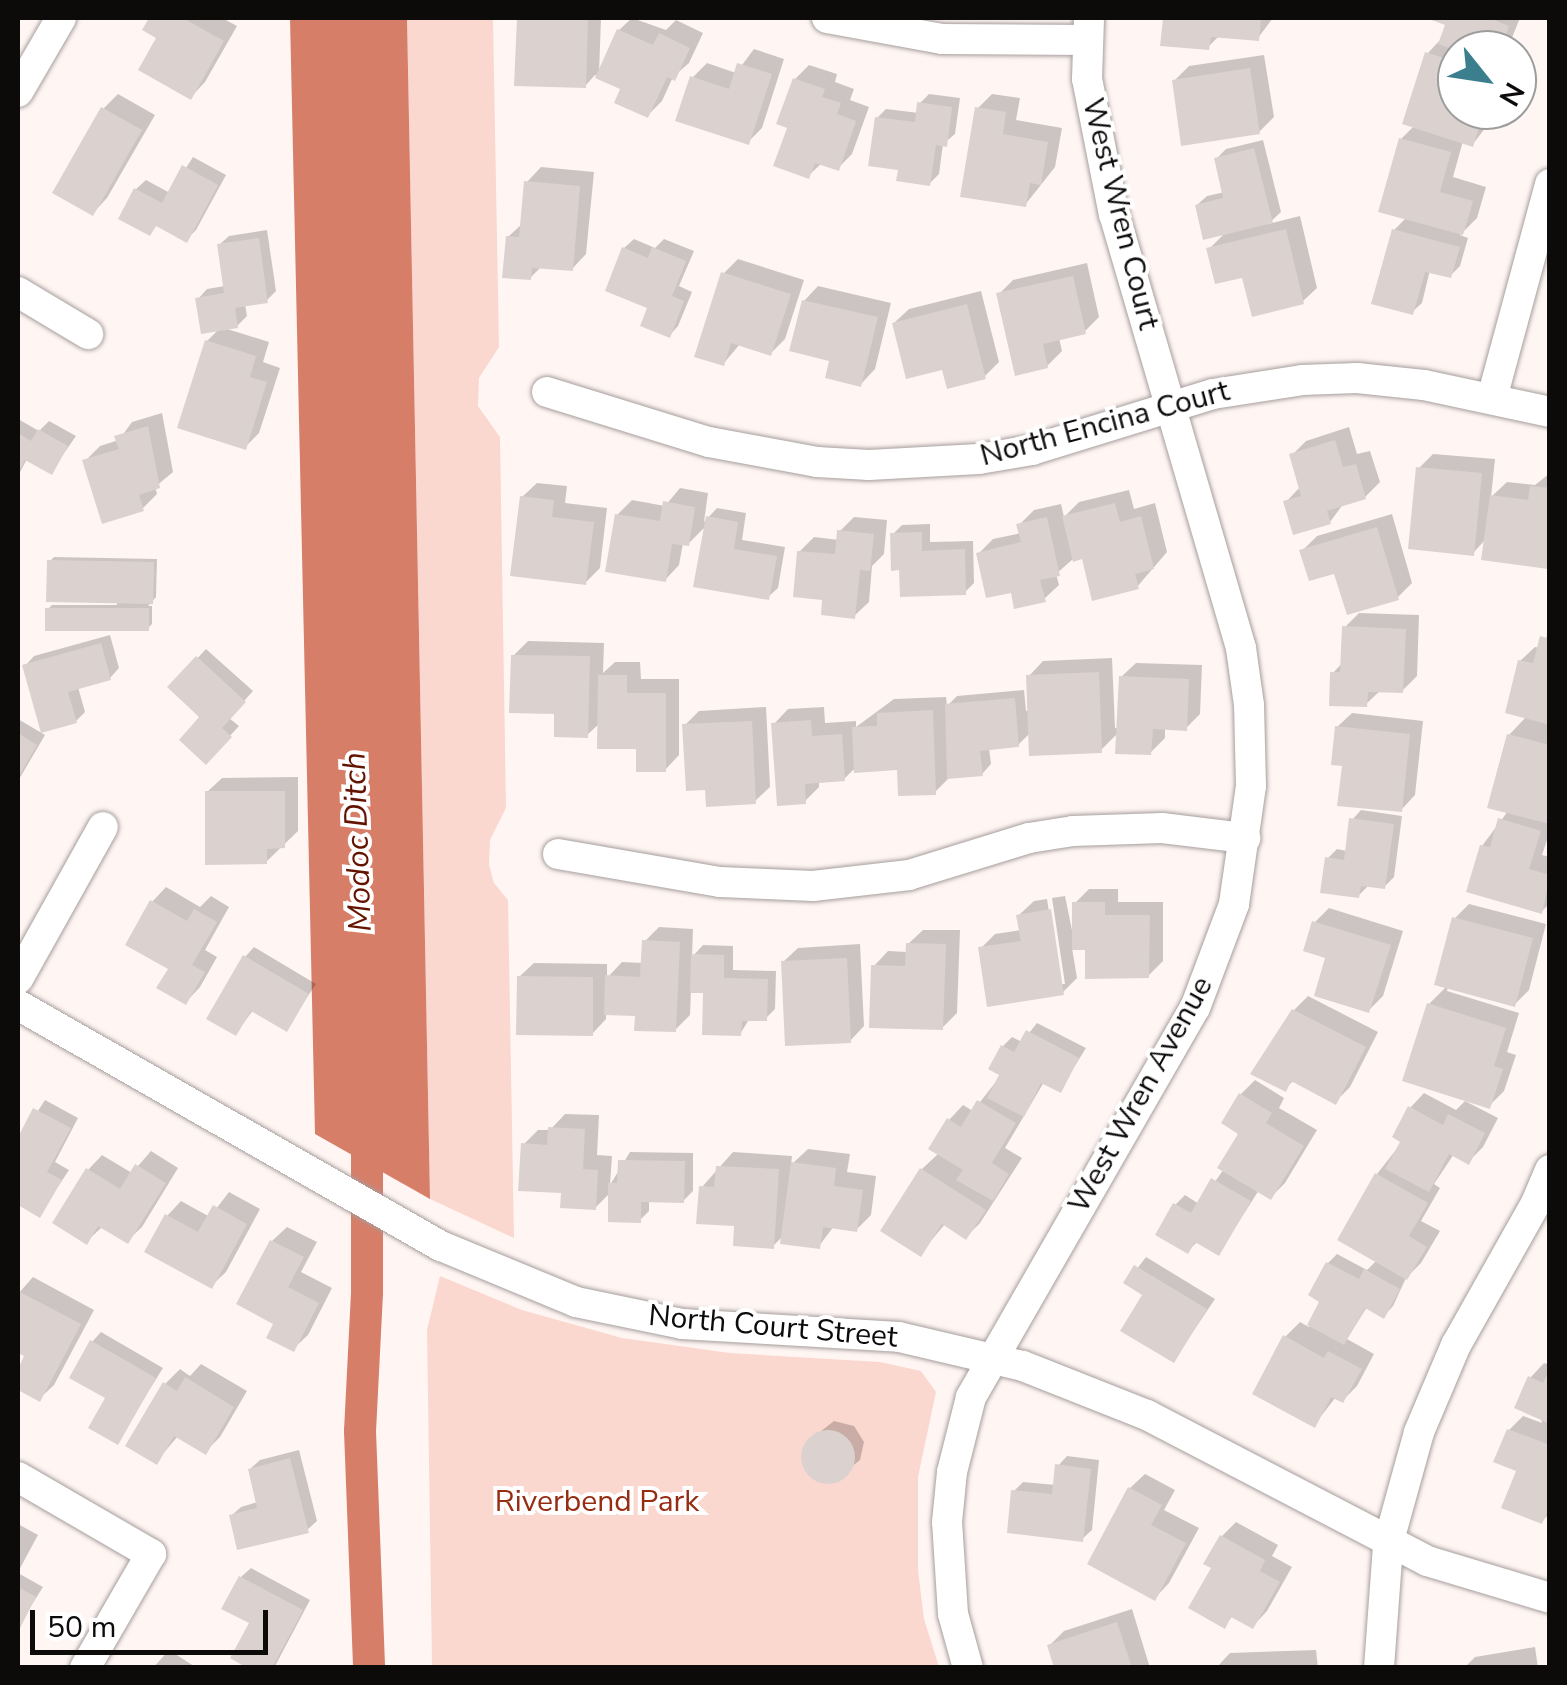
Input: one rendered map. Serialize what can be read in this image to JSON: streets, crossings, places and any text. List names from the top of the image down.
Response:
{
  "streets": {
    "street": [
      "West Wren Court",
      "North Encina Court",
      "West Wren Avenue",
      "North Court Street"
    ]
  },
  "crossings": [
    ["West Wren Court", "North Encina Court"],
    ["West Wren Court", "West Wren Avenue"],
    ["North Encina Court", "West Wren Avenue"],
    ["West Wren Avenue", "North Court Street"]
  ],
  "water": ["Modoc Ditch"],
  "parks": ["Riverbend Park"],
  "scale_bar": "50 m",
  "north": "bottom right"
}
